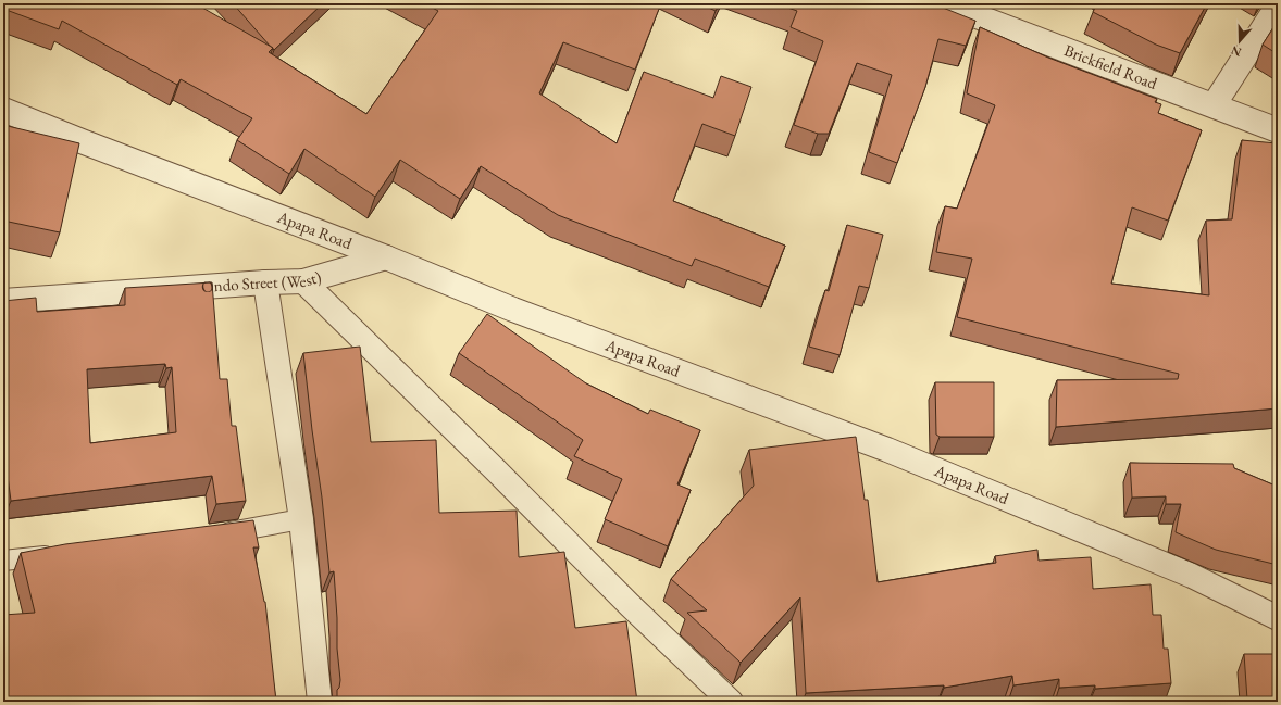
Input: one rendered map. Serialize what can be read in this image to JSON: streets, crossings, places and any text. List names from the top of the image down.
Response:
{
  "streets": {
    "street": ["Brickfield Road", "Apapa Road", "Ondo Street (West)"]
  },
  "crossings": [
    ["Apapa Road", "Ondo Street (West)"]
  ],
  "north": "bottom"
}
